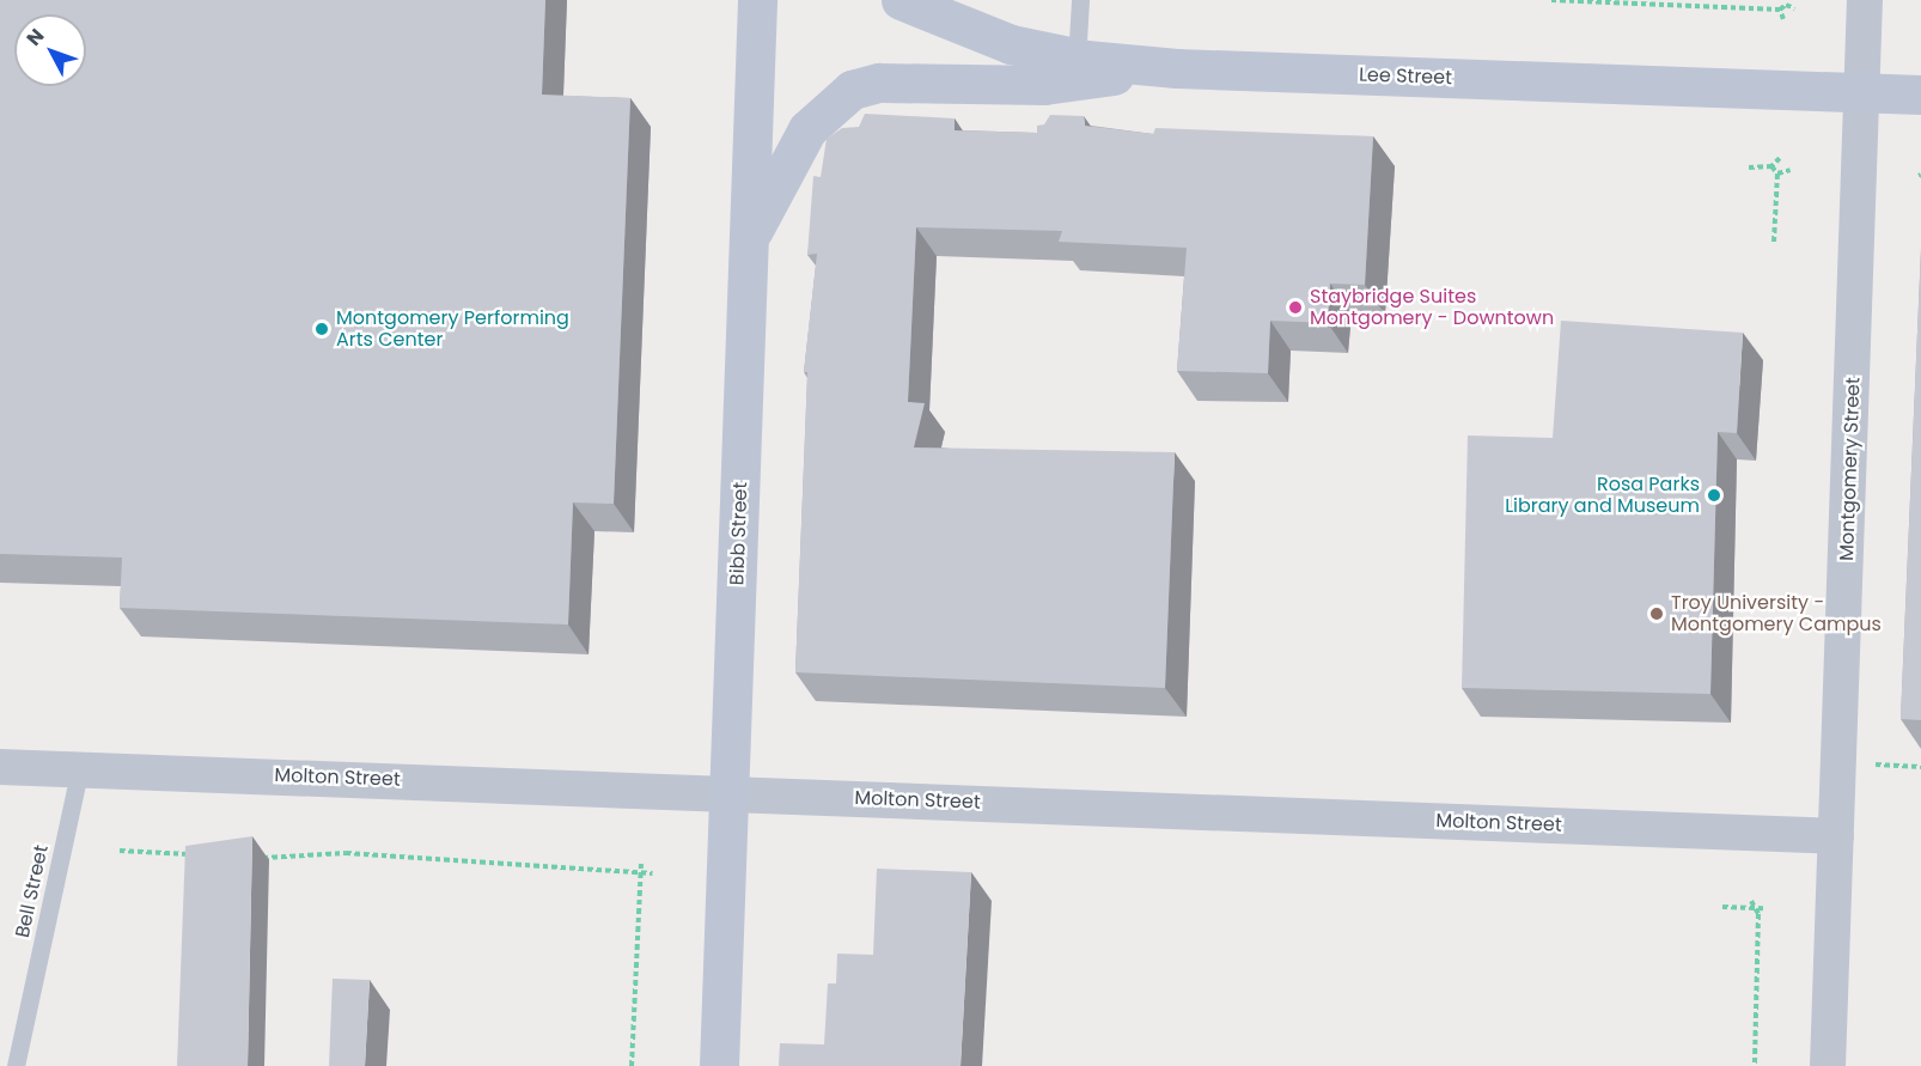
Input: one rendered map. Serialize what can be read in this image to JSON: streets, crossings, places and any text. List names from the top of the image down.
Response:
{
  "streets": {
    "main road": ["Lee Street", "Bibb Street"],
    "street": ["Montgomery Street", "Molton Street"],
    "lane": ["Bell Street"]
  },
  "crossings": [
    ["Lee Street", "Montgomery Street"],
    ["Montgomery Street", "Molton Street"],
    ["Bibb Street", "Molton Street"],
    ["Molton Street", "Bell Street"]
  ],
  "places": [
    "Staybridge Suites Montgomery - Downtown",
    "Montgomery Performing Arts Center",
    "Rosa Parks Library and Museum",
    "Troy University - Montgomery Campus"
  ],
  "north": "top left"
}
